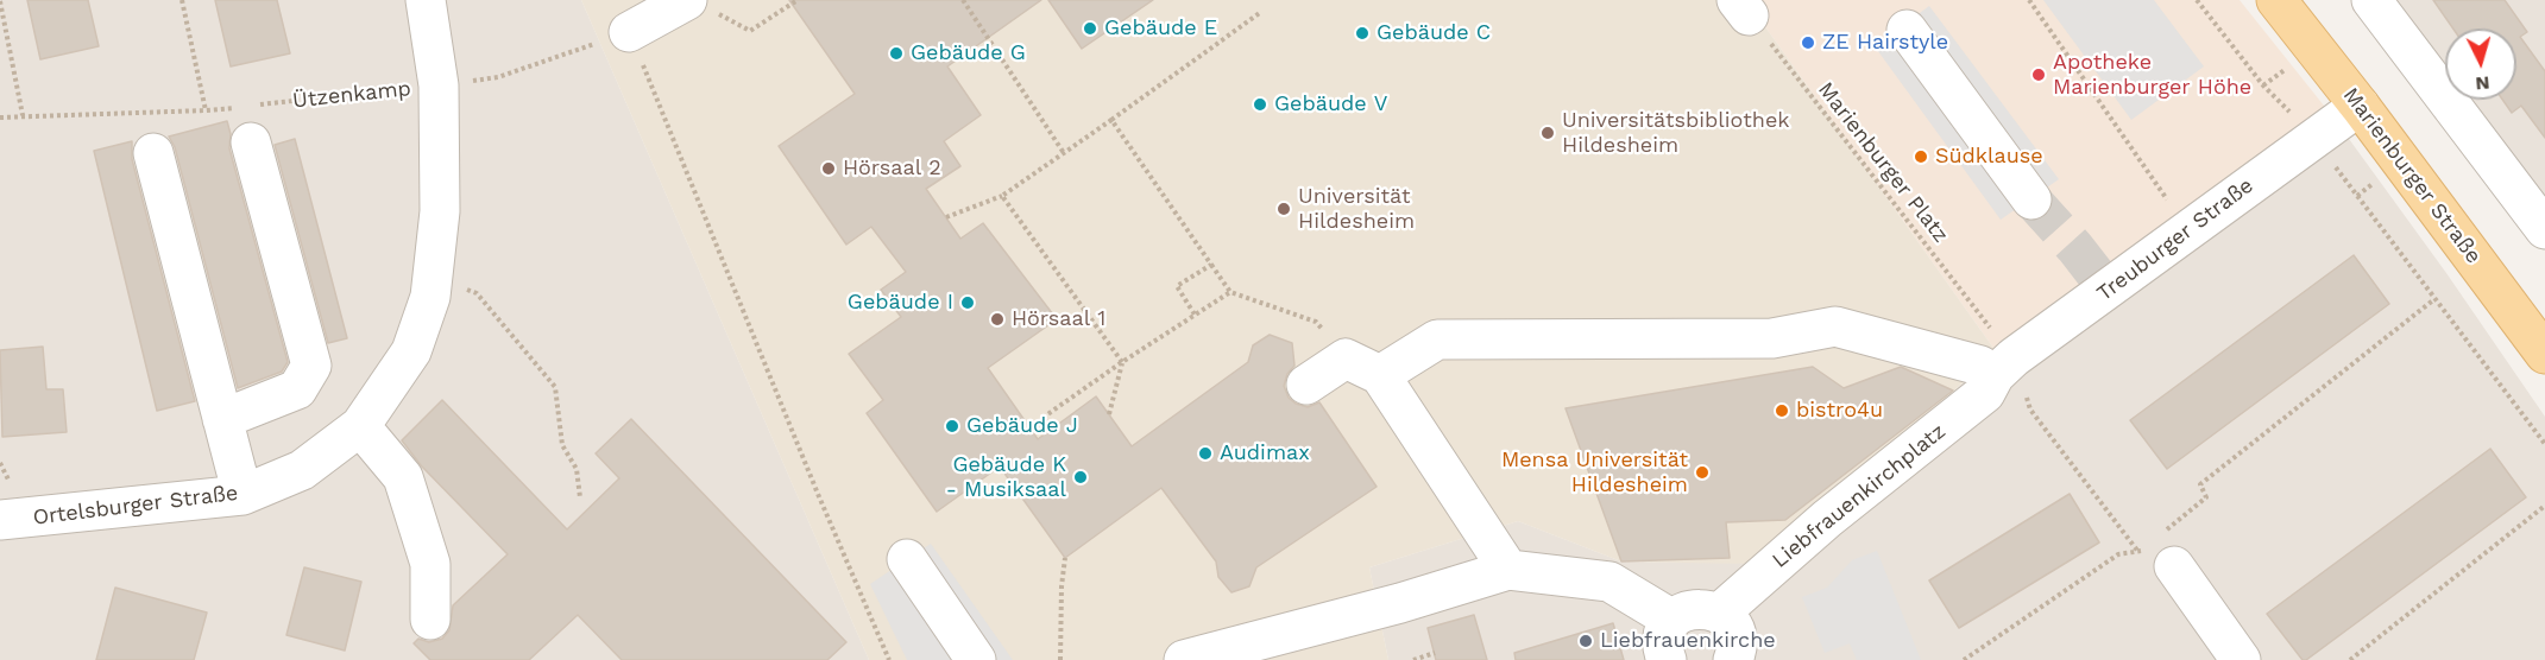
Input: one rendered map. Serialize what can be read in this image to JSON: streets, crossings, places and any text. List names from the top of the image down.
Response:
{
  "streets": {
    "main road": ["Marienburger Straße"],
    "street": ["Treuburger Straße", "Liebfrauenkirchplatz", "Ortelsburger Straße"],
    "path": ["Ützenkamp", "Marienburger Platz"]
  },
  "crossings": [
    ["Ützenkamp", "Ortelsburger Straße"],
    ["Marienburger Platz", "Treuburger Straße"],
    ["Marienburger Platz", "Liebfrauenkirchplatz"],
    ["Marienburger Straße", "Treuburger Straße"],
    ["Treuburger Straße", "Liebfrauenkirchplatz"]
  ],
  "places": [
    "Gebäude E",
    "Gebäude C",
    "ZE Hairstyle",
    "Gebäude G",
    "Apotheke Marienburger Höhe",
    "Gebäude V",
    "Universitätsbibliothek Hildesheim",
    "Südklause",
    "Hörsaal 2",
    "Universität Hildesheim",
    "Gebäude I",
    "Hörsaal 1",
    "bistro4u",
    "Gebäude J",
    "Audimax",
    "Mensa Universität Hildesheim",
    "Gebäude K - Musiksaal",
    "Liebfrauenkirche"
  ],
  "north": "bottom"
}
